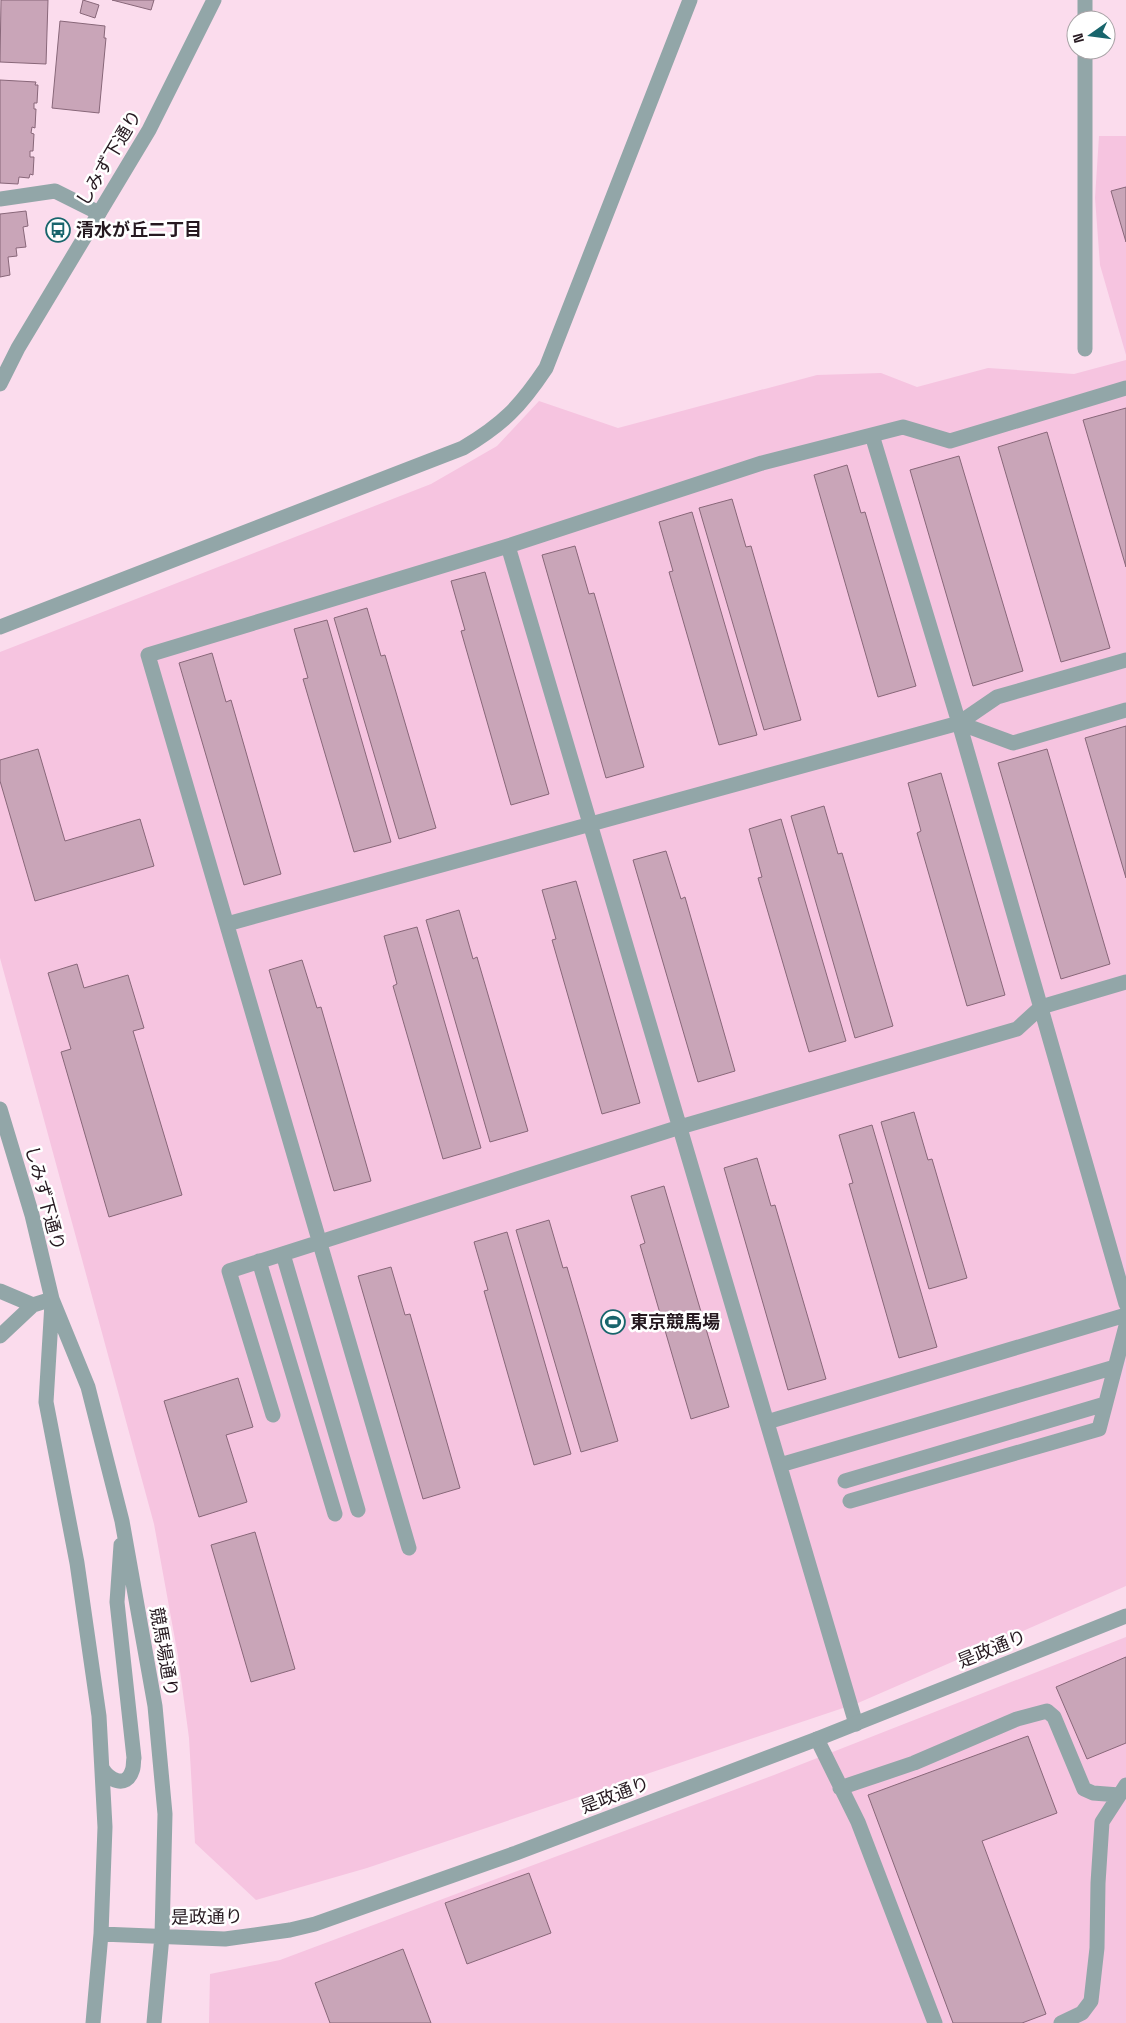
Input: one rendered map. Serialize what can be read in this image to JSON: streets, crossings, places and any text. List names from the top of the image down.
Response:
{
  "streets": {
    "street": ["しみず下通り", "是政通り", "競馬場通り"]
  },
  "crossings": [
    ["しみず下通り", "競馬場通り"],
    ["是政通り", "競馬場通り"]
  ],
  "places": {
    "bus stop": ["清水が丘二丁目"],
    "sports": ["東京競馬場"]
  },
  "north": "left"
}
